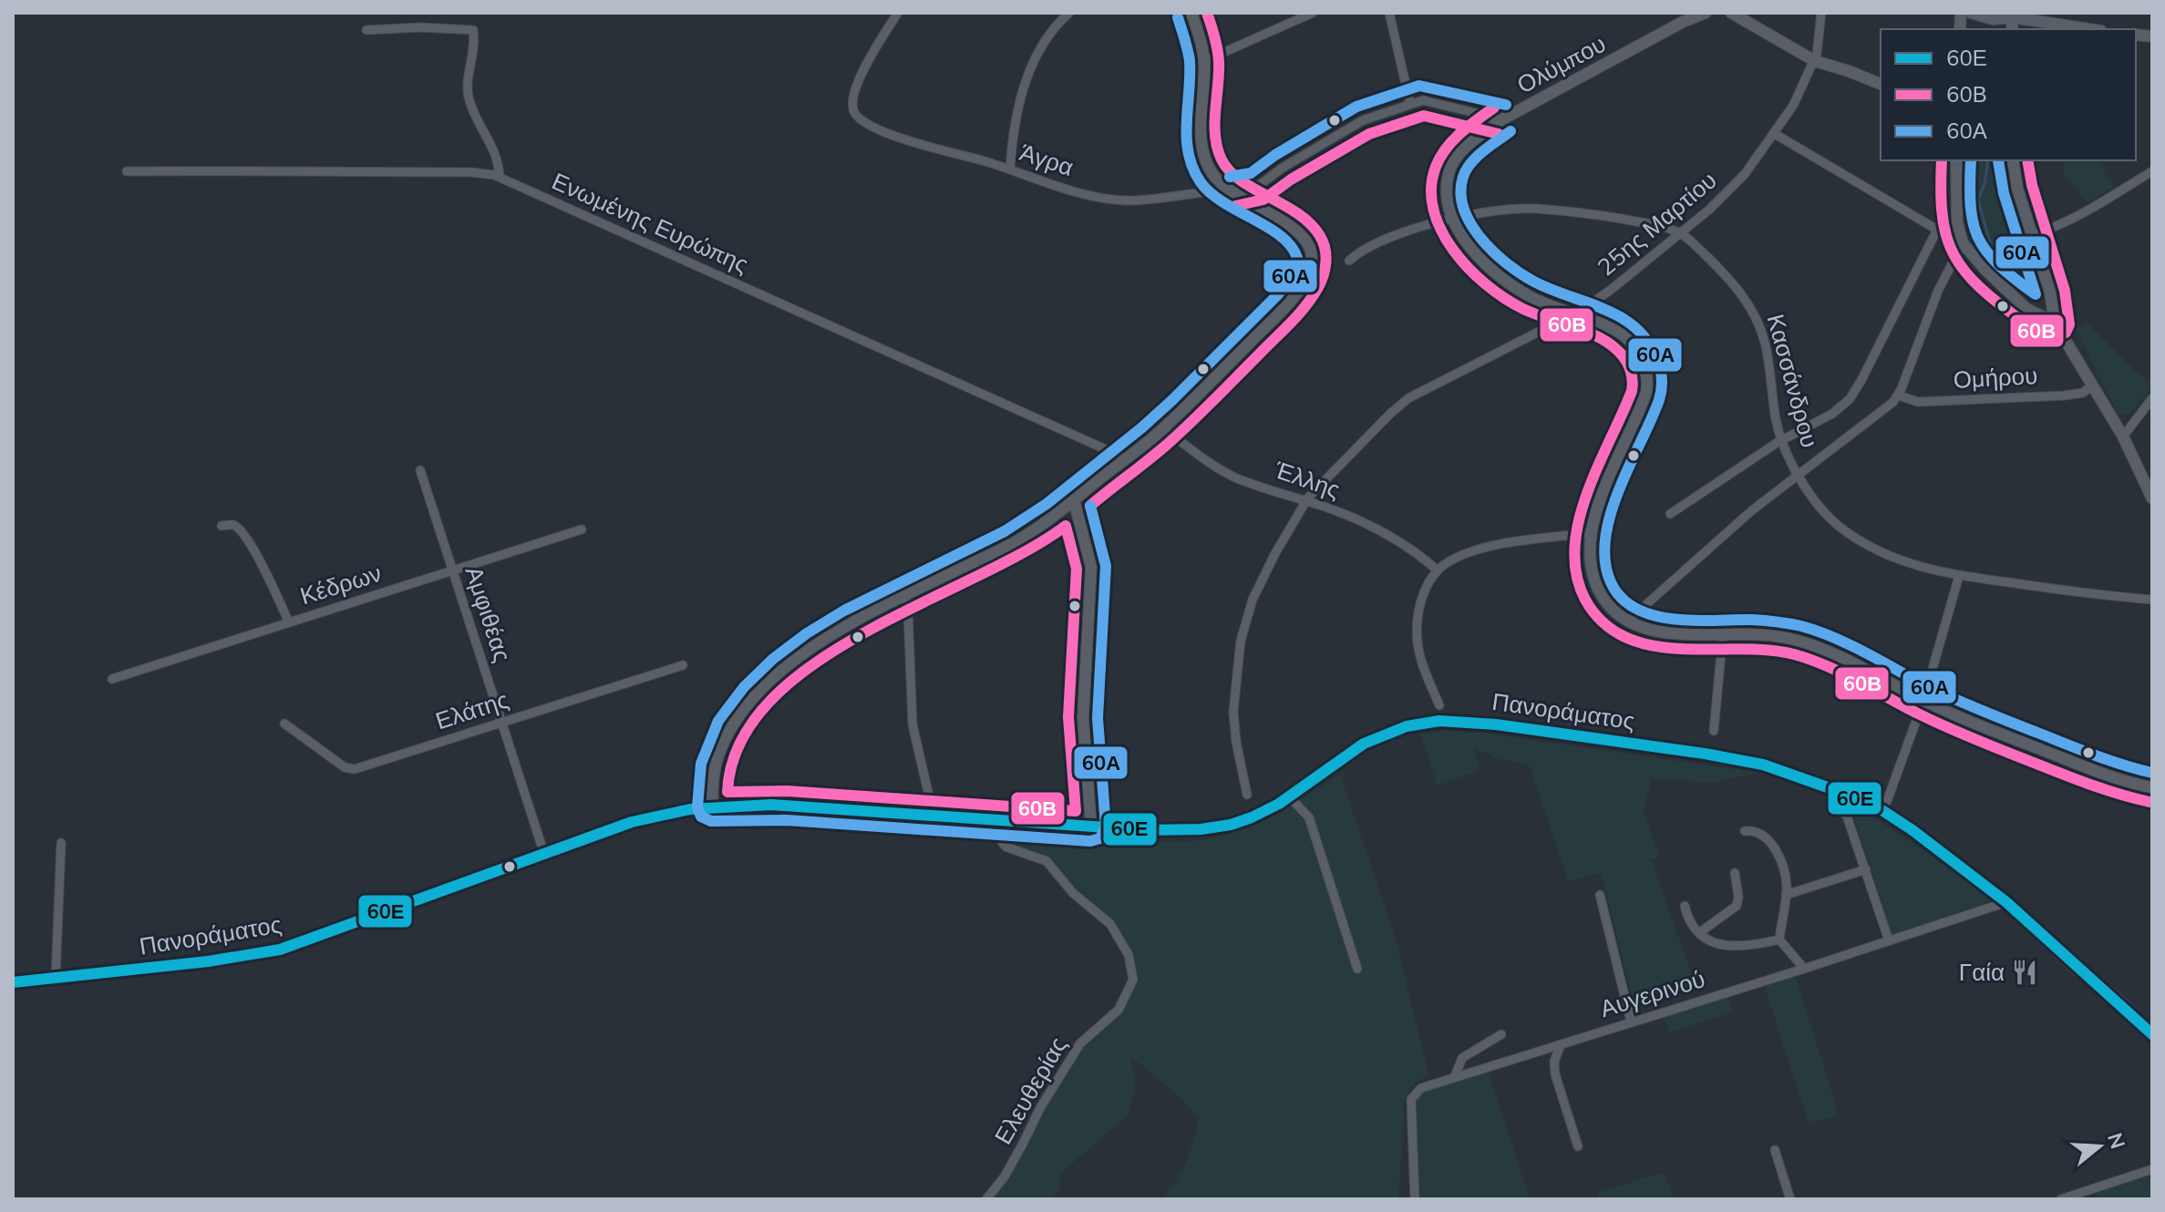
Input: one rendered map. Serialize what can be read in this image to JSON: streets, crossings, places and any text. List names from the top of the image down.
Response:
{
  "streets": {
    "main road": ["Πανοράματος"],
    "street": [
      "Ολύμπου",
      "Άγρα",
      "Ενωμένης Ευρώπης",
      "25ης Μαρτίου",
      "Ομήρου",
      "Κασσάνδρου",
      "Έλλης",
      "Κέδρων",
      "Αμφιθέας",
      "Ελάτης",
      "Αυγερινού",
      "Ελευθερίας"
    ]
  },
  "crossings": [
    ["Ολύμπου", "Κασσάνδρου"],
    ["25ης Μαρτίου", "Κασσάνδρου"],
    ["25ης Μαρτίου", "Έλλης"],
    ["Κέδρων", "Αμφιθέας"],
    ["Αμφιθέας", "Ελάτης"],
    ["Αμφιθέας", "Πανοράματος"],
    ["Πανοράματος", "Αυγερινού"],
    ["Πανοράματος", "Ελευθερίας"]
  ],
  "places": {
    "restaurant": ["Γαία"]
  },
  "lines": ["transit line 60Β", "transit line 60Α", "transit line 60Ε"],
  "legend": ["60Ε", "60Β", "60Α"],
  "north": "right"
}
